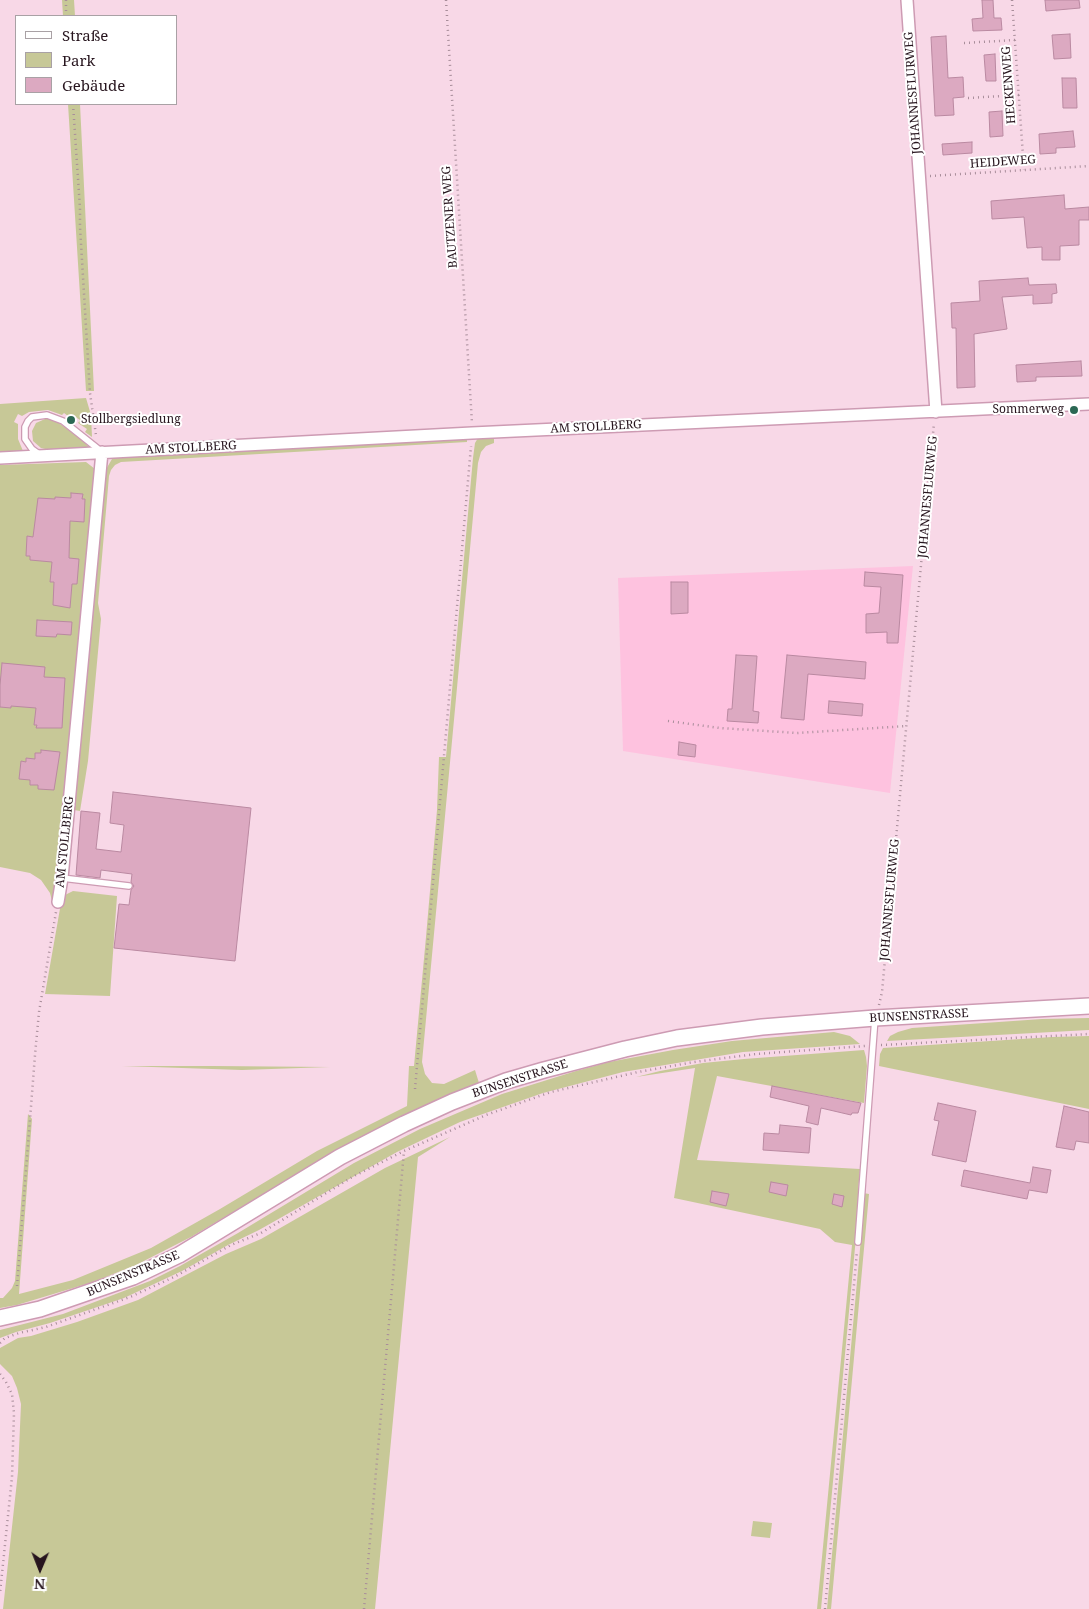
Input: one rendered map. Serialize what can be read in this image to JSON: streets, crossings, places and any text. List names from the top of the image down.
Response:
{
  "streets": {
    "main road": ["BUNSENSTRASSE"],
    "street": ["JOHANNESFLURWEG", "AM STOLLBERG"],
    "path": ["HECKENWEG", "HEIDEWEG", "BAUTZENER WEG"]
  },
  "crossings": [
    ["HECKENWEG", "HEIDEWEG"],
    ["JOHANNESFLURWEG", "HEIDEWEG"],
    ["JOHANNESFLURWEG", "AM STOLLBERG"],
    ["JOHANNESFLURWEG", "BUNSENSTRASSE"],
    ["BAUTZENER WEG", "AM STOLLBERG"]
  ],
  "places": ["Sommerweg", "Stollbergsiedlung"],
  "legend": ["Straße", "Park", "Gebäude"],
  "north": "bottom"
}
